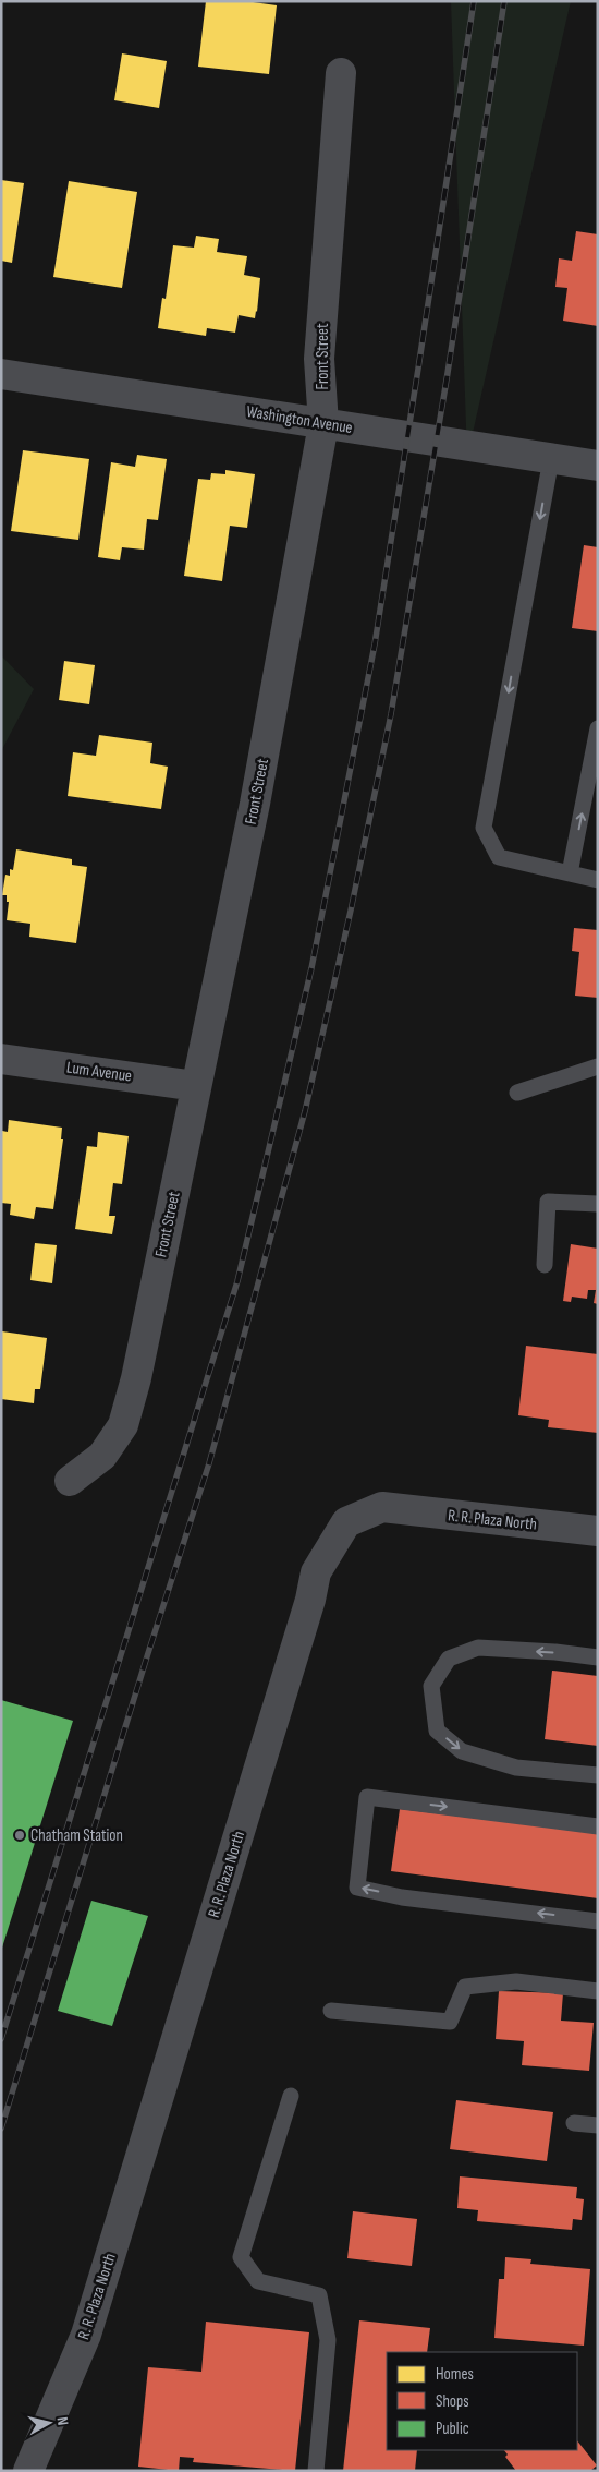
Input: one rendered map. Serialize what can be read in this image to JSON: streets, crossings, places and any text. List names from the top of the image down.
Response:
{
  "streets": {
    "street": [
      "Front Street",
      "Washington Avenue",
      "Lum Avenue",
      "R. R. Plaza North"
    ]
  },
  "crossings": [
    ["Front Street", "Washington Avenue"],
    ["Front Street", "Lum Avenue"]
  ],
  "places": ["Chatham Station"],
  "legend": ["Homes", "Shops", "Public"],
  "north": "right"
}
